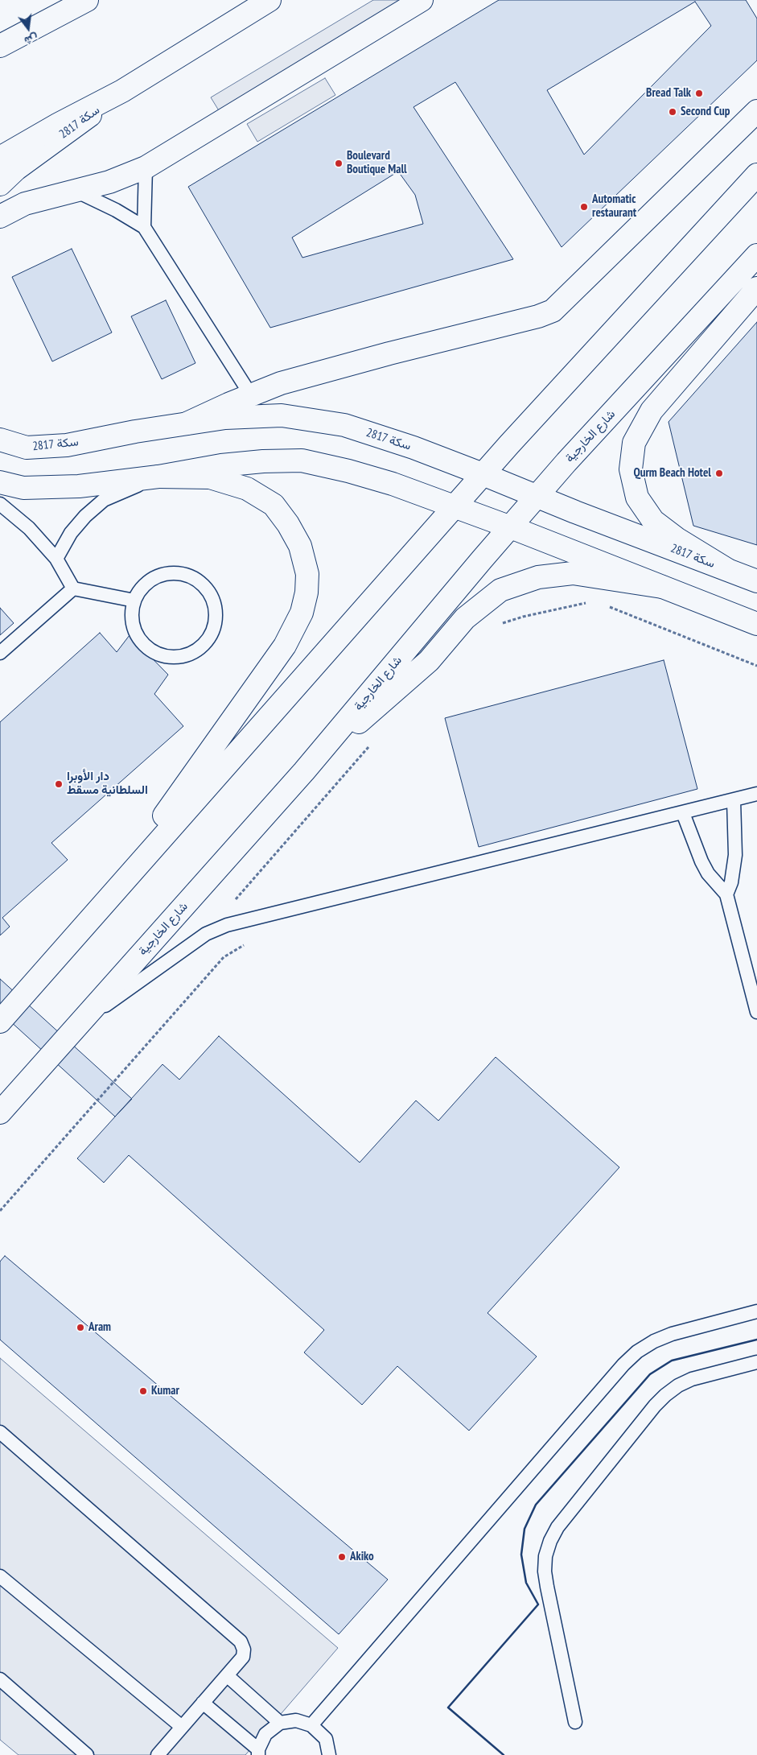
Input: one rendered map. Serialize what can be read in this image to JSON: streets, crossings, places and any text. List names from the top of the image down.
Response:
{
  "streets": {
    "main road": ["سكة 2817", "شارع الخارجية"]
  },
  "crossings": [
    ["سكة 2817", "شارع الخارجية"]
  ],
  "places": [
    "Bread Talk",
    "Second Cup",
    "Boulevard Boutique Mall",
    "Automatic restaurant",
    "Qurm Beach Hotel",
    "دار الأوبرا السلطانية مسقط",
    "Aram",
    "Kumar",
    "Akiko"
  ],
  "north": "bottom"
}
